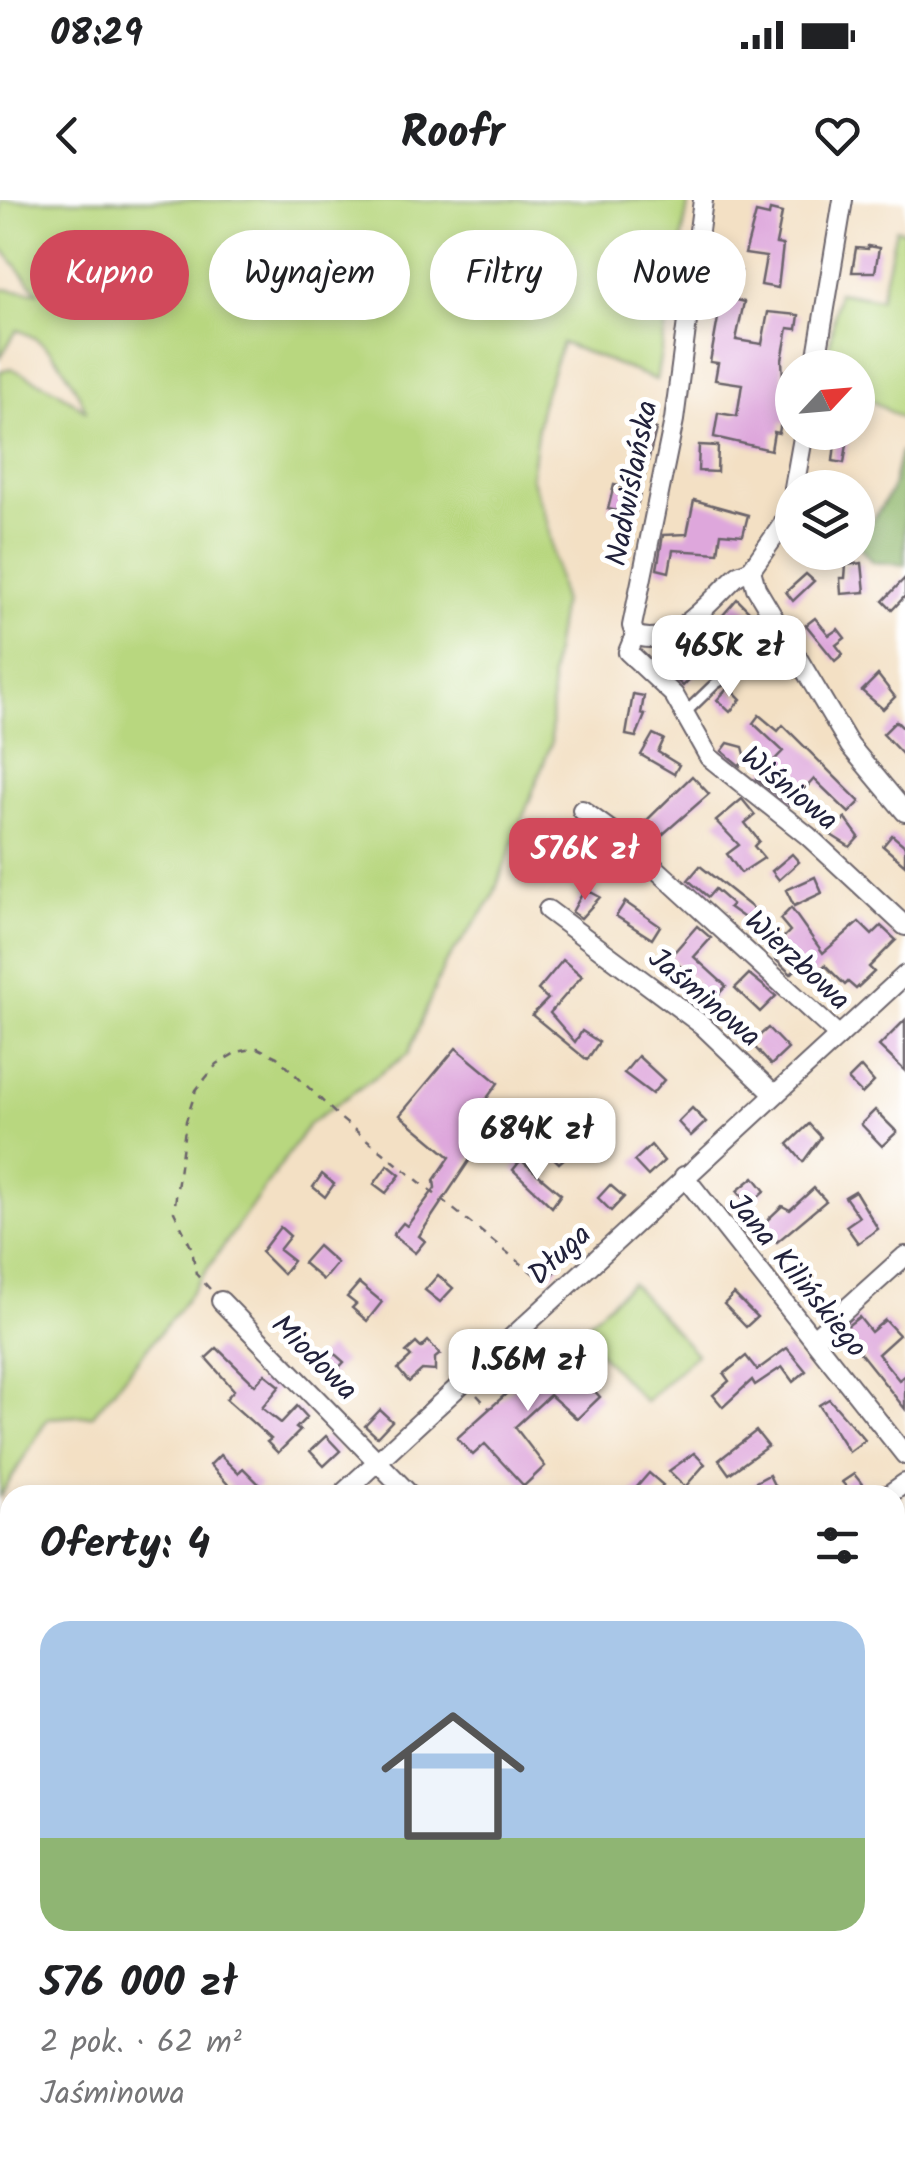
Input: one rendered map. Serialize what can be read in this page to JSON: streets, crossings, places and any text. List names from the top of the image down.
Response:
{
  "streets": {
    "street": [
      "Nadwiślańska",
      "Wiśniowa",
      "Wierzbowa",
      "Jaśminowa",
      "Długa",
      "Jana Kilińskiego",
      "Miodowa"
    ]
  },
  "crossings": [
    ["Nadwiślańska", "Wiśniowa"],
    ["Wierzbowa", "Długa"],
    ["Jaśminowa", "Długa"],
    ["Długa", "Jana Kilińskiego"],
    ["Długa", "Miodowa"]
  ],
  "north": "top right",
  "page": {
    "status": "08:29",
    "header": "Roofr",
    "chip": [
      "Kupno",
      "Wynajem",
      "Filtry",
      "Nowe"
    ],
    "price": [
      "465K zł",
      "576K zł",
      "684K zł",
      "1.56M zł"
    ],
    "heading": "Oferty: 4",
    "list": [
      {
        "name": "576 000 zł",
        "note": "2 pok. · 62 m² · Jaśminowa"
      }
    ]
  }
}
